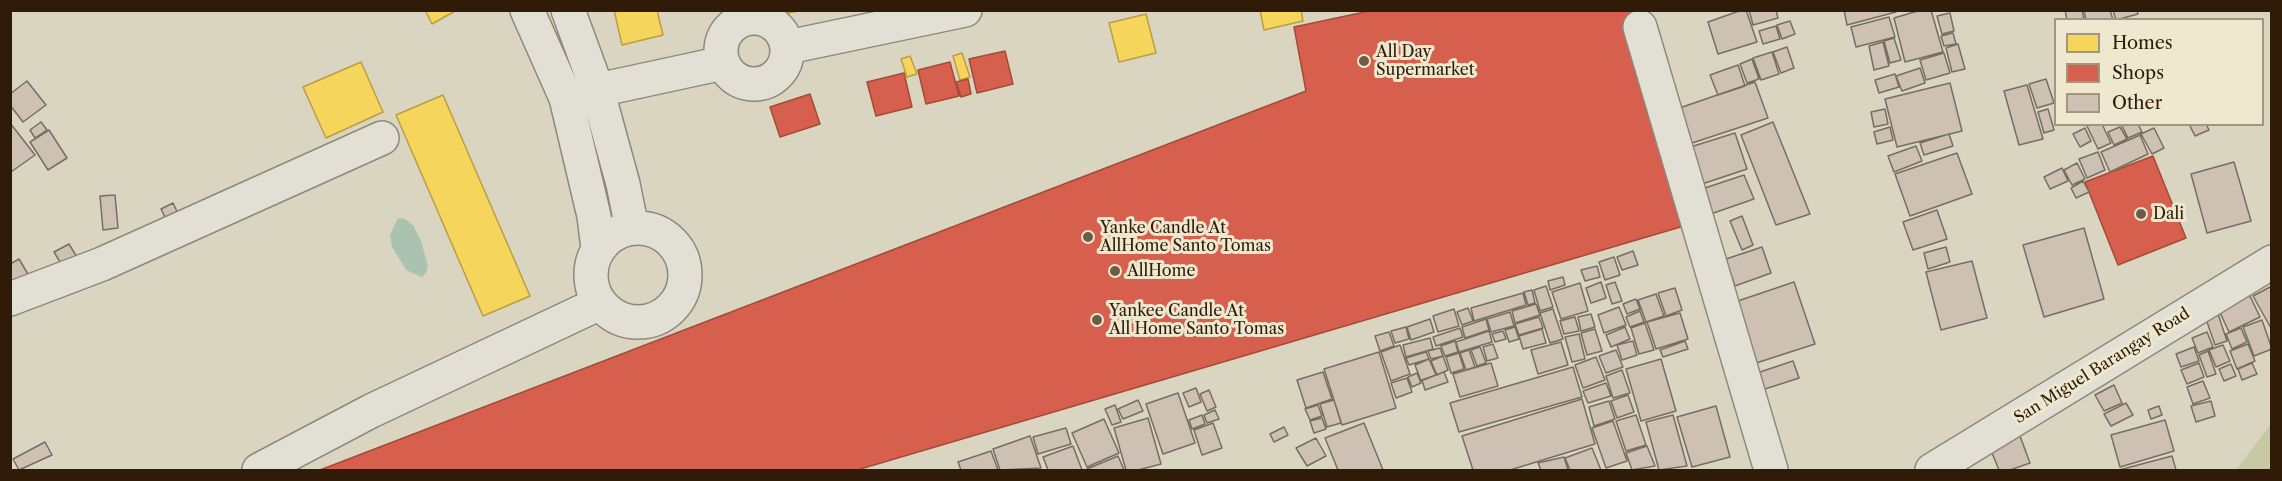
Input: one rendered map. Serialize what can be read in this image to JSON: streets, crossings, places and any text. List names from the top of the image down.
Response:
{
  "streets": {
    "street": ["San Miguel Barangay Road"]
  },
  "places": [
    "All Day Supermarket",
    "Dali",
    "Yanke Candle At AllHome Santo Tomas",
    "AllHome",
    "Yankee Candle At All Home Santo Tomas"
  ],
  "legend": ["Homes", "Shops", "Other"]
}
